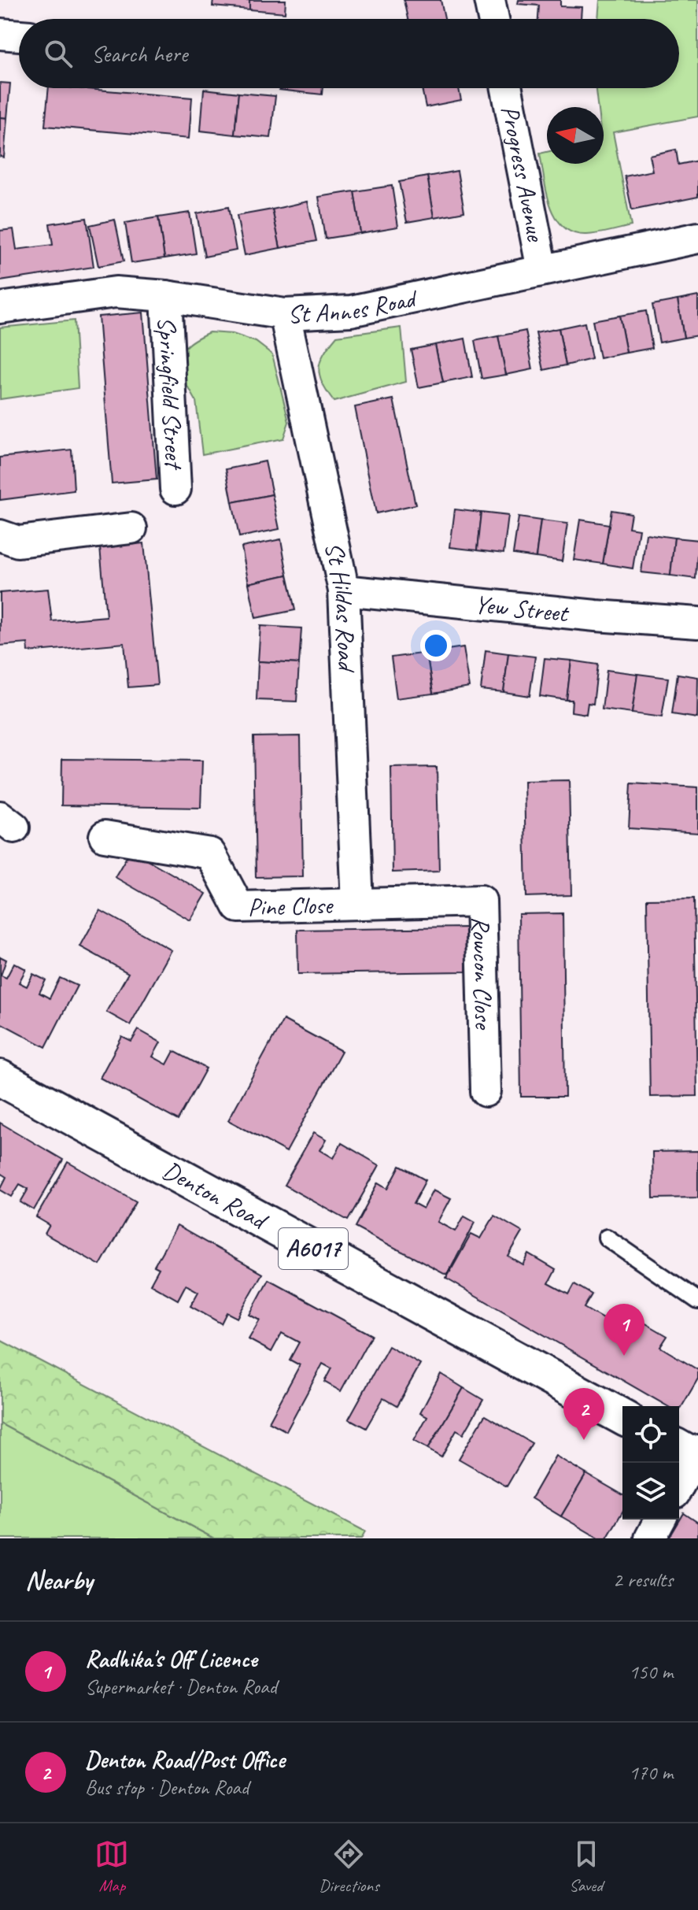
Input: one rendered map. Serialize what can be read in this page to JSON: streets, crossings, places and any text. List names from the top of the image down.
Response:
{
  "streets": {
    "highway": ["Denton Road", "A6017"],
    "street": [
      "Progress Avenue",
      "St Annes Road",
      "Springfield Street",
      "St Hildas Road",
      "Yew Street",
      "Pine Close",
      "Rowcon Close"
    ]
  },
  "crossings": [
    ["Progress Avenue", "St Annes Road"],
    ["St Annes Road", "Springfield Street"],
    ["St Annes Road", "St Hildas Road"],
    ["St Hildas Road", "Yew Street"],
    ["St Hildas Road", "Pine Close"],
    ["St Hildas Road", "Rowcon Close"],
    ["Pine Close", "Rowcon Close"]
  ],
  "north": "left",
  "page": {
    "search": "Search here",
    "pins": ["1", "2"],
    "heading": ["Nearby", "2 results"],
    "list": [
      {
        "mark": "1",
        "name": "Radhika's Off Licence",
        "note": "Supermarket · Denton Road",
        "value": "150 m"
      },
      {
        "mark": "2",
        "name": "Denton Road/Post Office",
        "note": "Bus stop · Denton Road",
        "value": "170 m"
      }
    ],
    "nav": ["Map", "Directions", "Saved"]
  }
}
